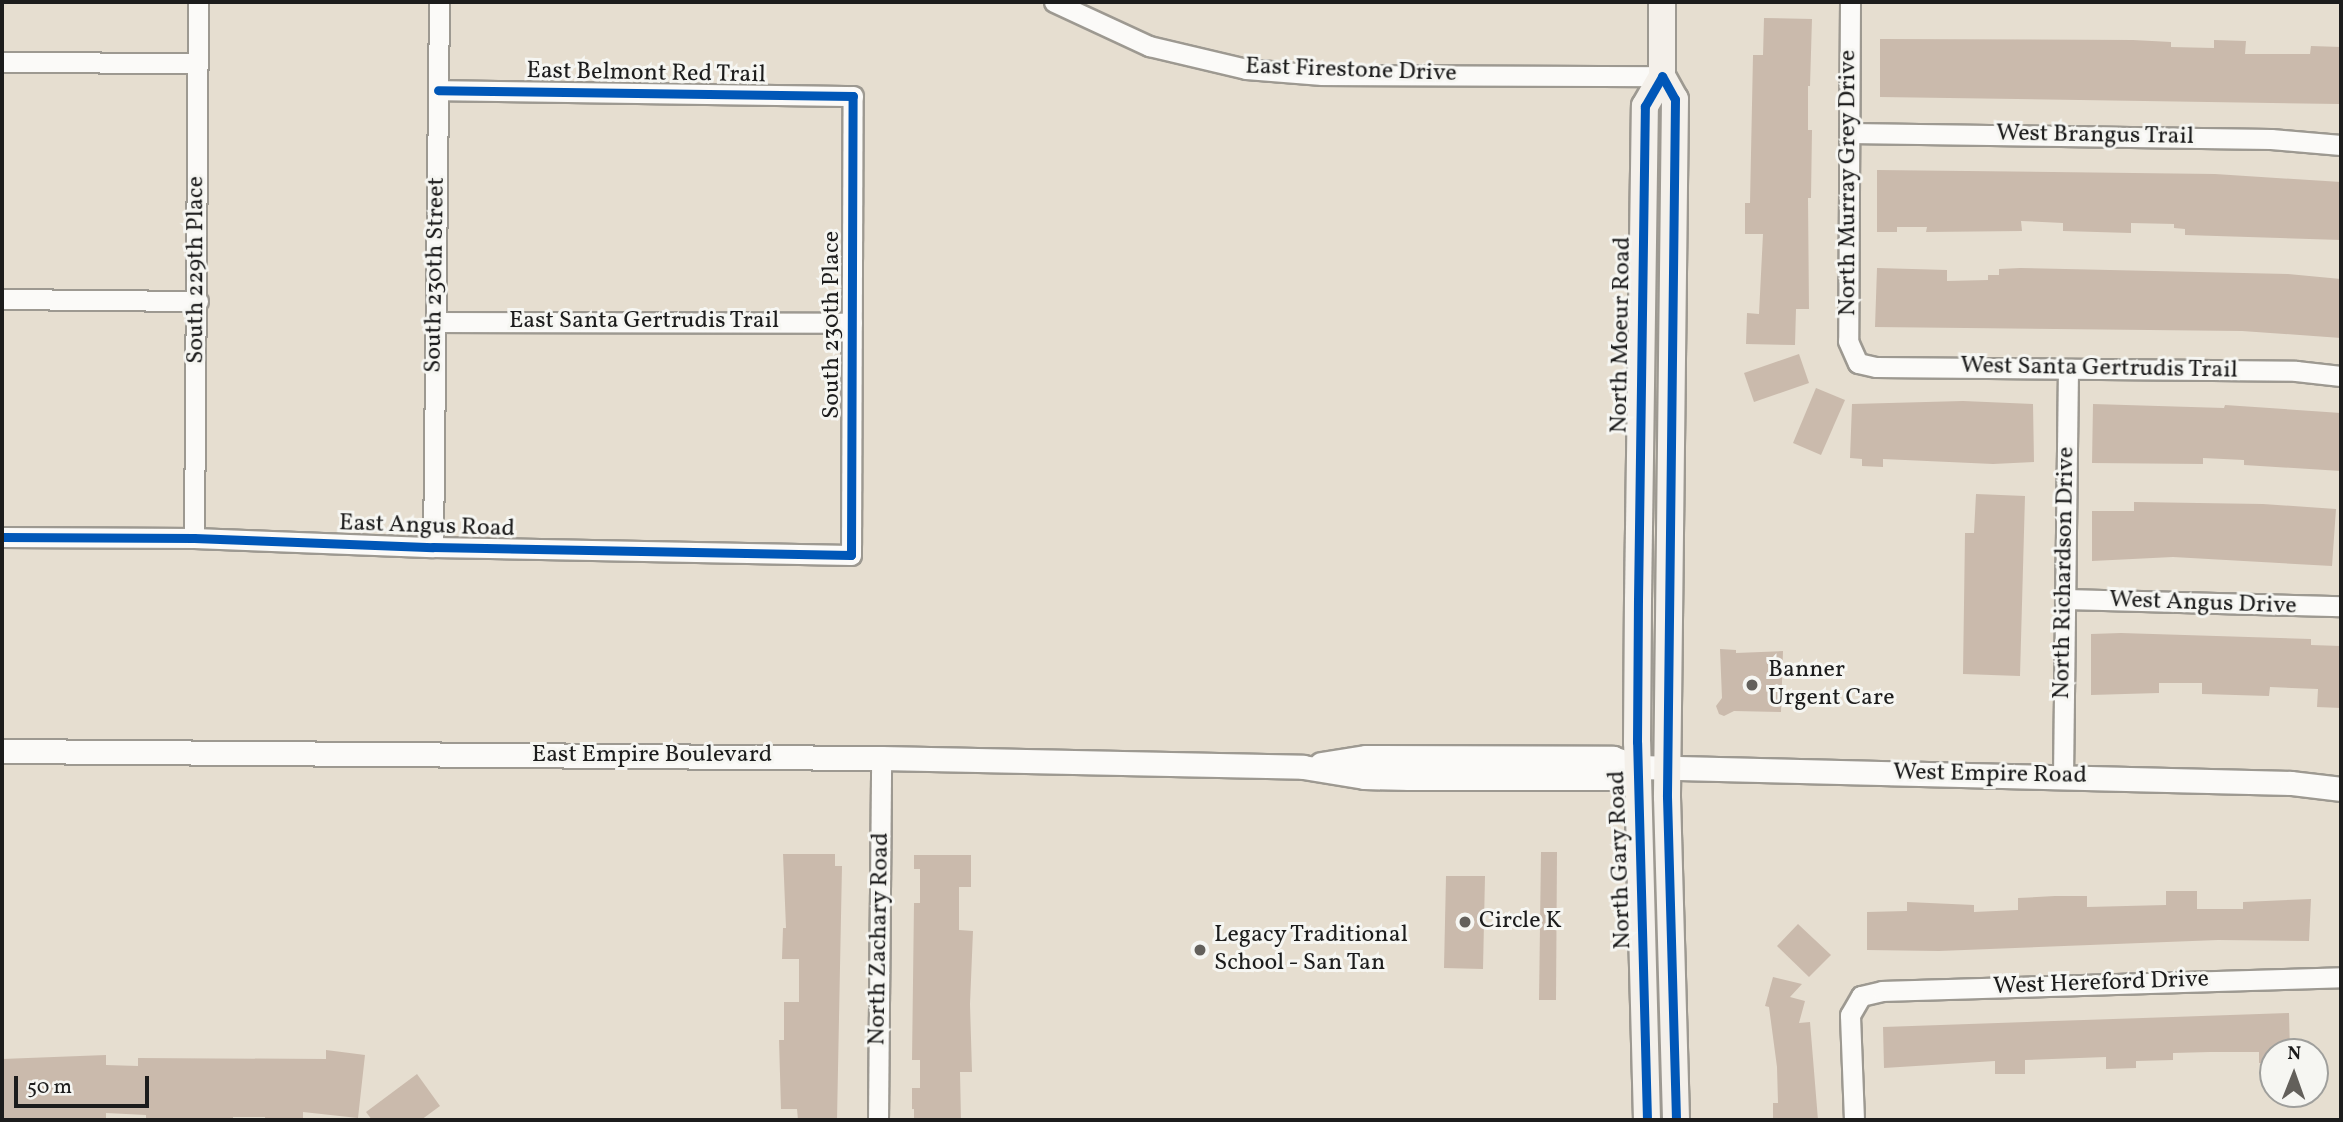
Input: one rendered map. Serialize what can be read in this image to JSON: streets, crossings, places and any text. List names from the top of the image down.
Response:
{
  "streets": {
    "main road": ["North Moeur Road", "North Gary Road"],
    "street": [
      "East Firestone Drive",
      "East Belmont Red Trail",
      "West Brangus Trail",
      "North Murray Grey Drive",
      "South 229th Place",
      "South 230th Street",
      "East Santa Gertrudis Trail",
      "South 230th Place",
      "West Santa Gertrudis Trail",
      "East Angus Road",
      "North Richardson Drive",
      "West Angus Drive",
      "East Empire Boulevard",
      "West Empire Road",
      "North Zachary Road",
      "West Hereford Drive"
    ]
  },
  "crossings": [
    ["East Firestone Drive", "North Moeur Road"],
    ["East Firestone Drive", "North Gary Road"],
    ["East Belmont Red Trail", "South 230th Street"],
    ["East Belmont Red Trail", "South 230th Place"],
    ["West Brangus Trail", "North Murray Grey Drive"],
    ["North Murray Grey Drive", "West Santa Gertrudis Trail"],
    ["South 229th Place", "East Angus Road"],
    ["South 230th Street", "East Santa Gertrudis Trail"],
    ["South 230th Street", "East Angus Road"],
    ["East Santa Gertrudis Trail", "South 230th Place"],
    ["South 230th Place", "East Angus Road"],
    ["North Moeur Road", "North Gary Road"],
    ["West Santa Gertrudis Trail", "North Richardson Drive"],
    ["North Richardson Drive", "West Angus Drive"],
    ["North Richardson Drive", "West Empire Road"],
    ["East Empire Boulevard", "West Empire Road"],
    ["East Empire Boulevard", "North Gary Road"],
    ["East Empire Boulevard", "North Zachary Road"],
    ["West Empire Road", "North Gary Road"]
  ],
  "places": ["Banner Urgent Care", "Circle K", "Legacy Traditional School - San Tan"],
  "scale_bar": "50 m",
  "north": "top"
}
